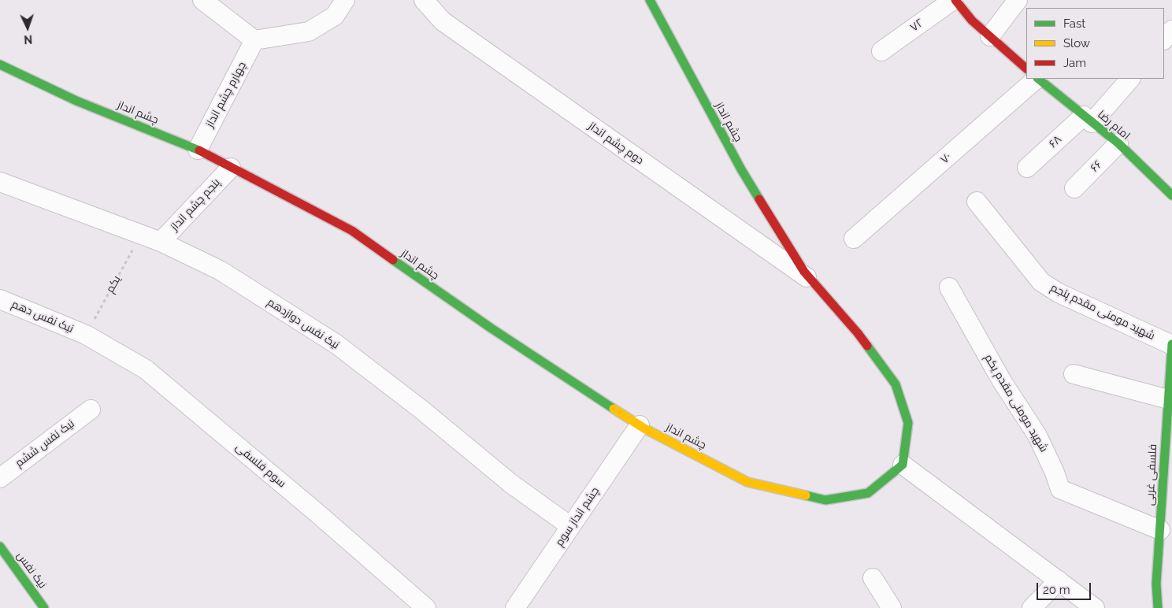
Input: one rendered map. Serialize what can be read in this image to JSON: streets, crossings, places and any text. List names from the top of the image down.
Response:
{
  "streets": {
    "street": [
      "۷۲",
      "چهارم چشم انداز",
      "چشم انداز",
      "امام رضا",
      "۶۸",
      "دوم چشم انداز",
      "۷۰",
      "۶۶",
      "پنجم چشم انداز",
      "شهید مومنی مقدم پنجم",
      "نیک نفس دهم",
      "نیک نفس دوازدهم",
      "شهید مومنی مقدم یکم",
      "نیک نفس ششم",
      "سوم فلسفی",
      "فلسفی غربی",
      "چشم انداز سوم",
      "نیک نفس"
    ],
    "path": ["یکم"]
  },
  "crossings": [
    ["چهارم چشم انداز", "چشم انداز"],
    ["چشم انداز", "دوم چشم انداز"],
    ["چشم انداز", "پنجم چشم انداز"],
    ["چشم انداز", "چشم انداز سوم"],
    ["امام رضا", "۶۸"],
    ["امام رضا", "۶۶"],
    ["پنجم چشم انداز", "نیک نفس دوازدهم"],
    ["یکم", "نیک نفس دهم"],
    ["یکم", "نیک نفس دوازدهم"],
    ["یکم", "سوم فلسفی"],
    ["شهید مومنی مقدم پنجم", "فلسفی غربی"],
    ["نیک نفس دهم", "سوم فلسفی"],
    ["نیک نفس دوازدهم", "چشم انداز سوم"],
    ["شهید مومنی مقدم یکم", "فلسفی غربی"]
  ],
  "legend": ["Fast", "Slow", "Jam"],
  "scale_bar": "20 m",
  "north": "bottom"
}
